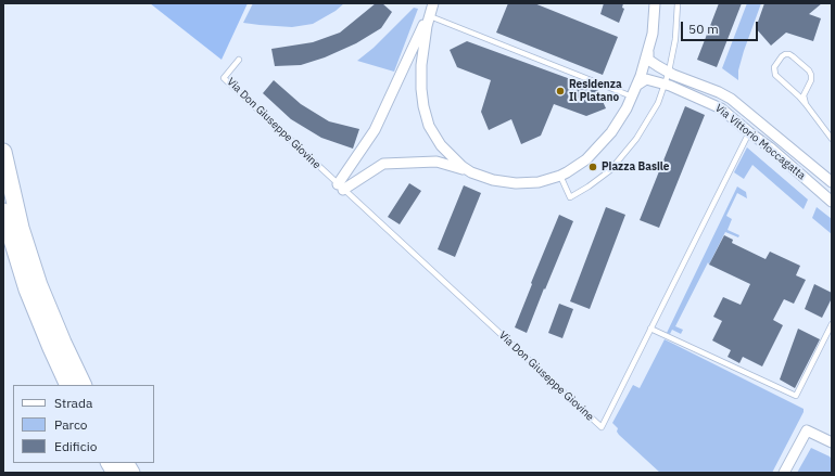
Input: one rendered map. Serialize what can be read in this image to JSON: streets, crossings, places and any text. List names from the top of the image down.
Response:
{
  "streets": {
    "street": ["Via Vittorio Moccagatta"],
    "lane": ["Via Don Giuseppe Giovine"]
  },
  "crossings": [
    ["Via Don Giuseppe Giovine", "Via Vittorio Moccagatta"]
  ],
  "places": ["Residenza Il Platano", "Piazza Basile"],
  "legend": ["Strada", "Parco", "Edificio"],
  "scale_bar": "50 m"
}
